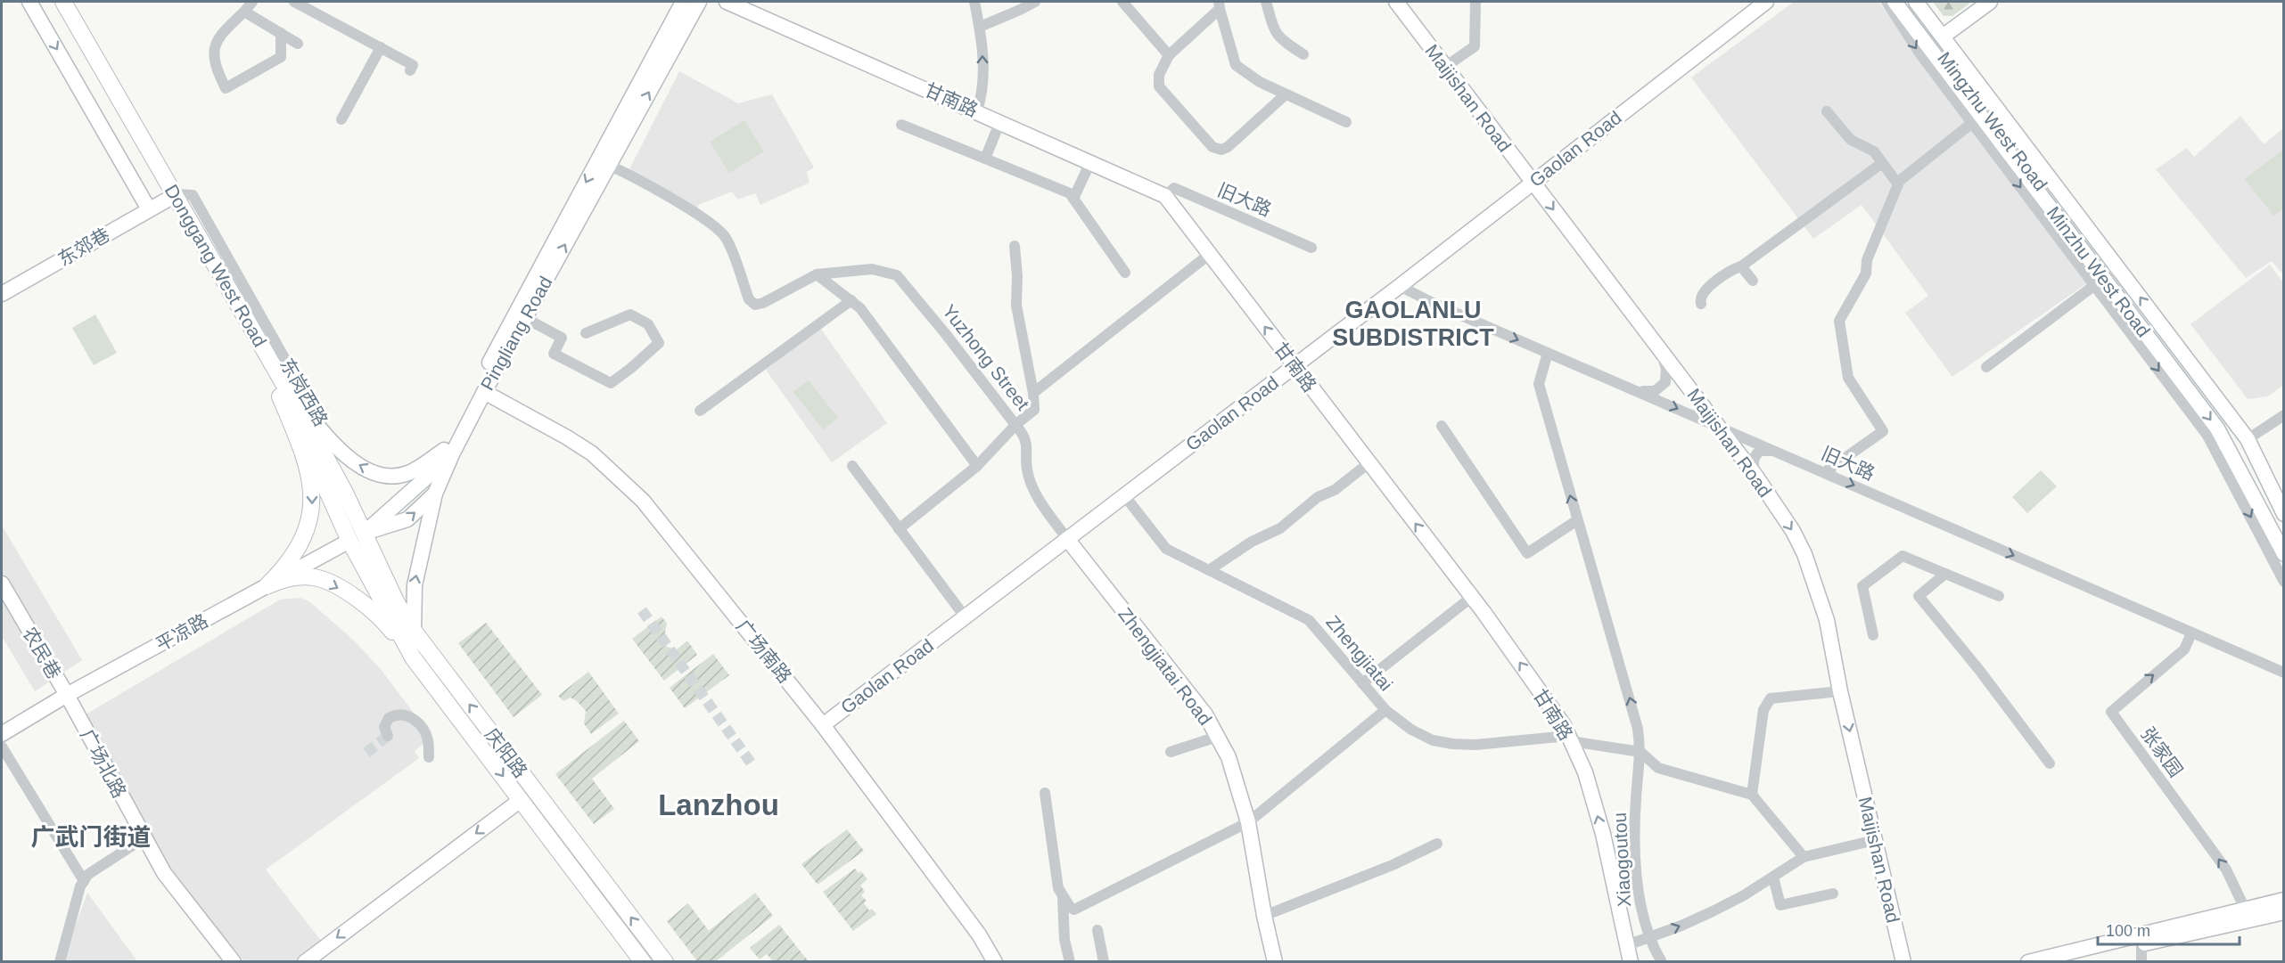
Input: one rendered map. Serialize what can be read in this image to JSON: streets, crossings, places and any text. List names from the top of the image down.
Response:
{
  "streets": {
    "main road": ["Donggang West Road", "东岗西路", "庆阳路"],
    "street": [
      "Maijishan Road",
      "甘南路",
      "Mingzhu West Road",
      "Gaolan Road",
      "旧大路",
      "东郊巷",
      "Minzhu West Road",
      "Pingliang Road",
      "Yuzhong Street",
      "平凉路",
      "广场南路",
      "农民巷",
      "Zhengjiatai",
      "Zhengjiatai Road",
      "张家园",
      "广场北路",
      "Xiaogoutou"
    ]
  },
  "crossings": [
    ["Maijishan Road", "Gaolan Road"],
    ["Maijishan Road", "旧大路"],
    ["甘南路", "Gaolan Road"],
    ["甘南路", "旧大路"],
    ["甘南路", "Zhengjiatai"],
    ["Mingzhu West Road", "Minzhu West Road"],
    ["Gaolan Road", "旧大路"],
    ["Gaolan Road", "Yuzhong Street"],
    ["Gaolan Road", "广场南路"],
    ["Gaolan Road", "Zhengjiatai"],
    ["Gaolan Road", "Zhengjiatai Road"],
    ["旧大路", "张家园"],
    ["旧大路", "Xiaogoutou"],
    ["东郊巷", "Donggang West Road"],
    ["东郊巷", "东岗西路"],
    ["Donggang West Road", "东岗西路"],
    ["Pingliang Road", "Yuzhong Street"],
    ["Pingliang Road", "东岗西路"],
    ["Pingliang Road", "平凉路"],
    ["Pingliang Road", "广场南路"],
    ["Pingliang Road", "庆阳路"],
    ["Yuzhong Street", "Zhengjiatai Road"],
    ["东岗西路", "平凉路"],
    ["东岗西路", "庆阳路"],
    ["平凉路", "农民巷"],
    ["平凉路", "庆阳路"],
    ["平凉路", "广场北路"],
    ["农民巷", "广场北路"],
    ["Zhengjiatai", "Xiaogoutou"]
  ],
  "one_way": [
    "Maijishan Road",
    "甘南路",
    "Mingzhu West Road",
    "旧大路",
    "Xiaogoutou"
  ],
  "districts": ["GAOLANLU SUBDISTRICT", "Lanzhou", "广武门街道"],
  "scale_bar": "100 m"
}
